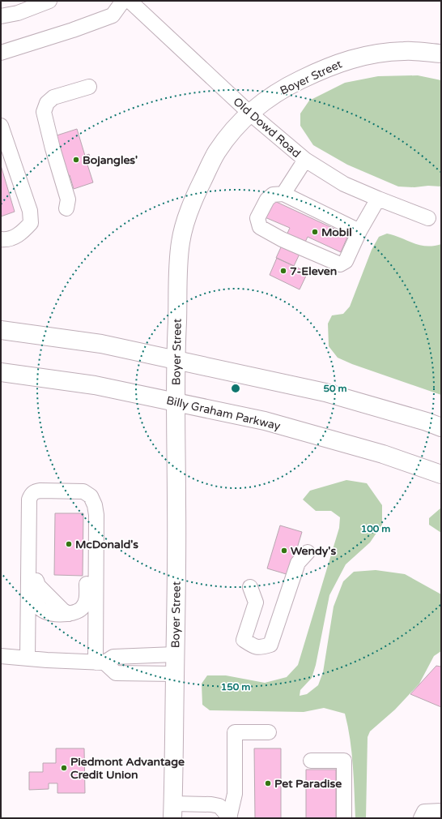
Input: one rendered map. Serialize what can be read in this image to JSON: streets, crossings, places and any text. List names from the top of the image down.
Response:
{
  "streets": {
    "main road": ["Boyer Street", "Billy Graham Parkway"],
    "street": ["Old Dowd Road"]
  },
  "crossings": [
    ["Boyer Street", "Old Dowd Road"],
    ["Boyer Street", "Billy Graham Parkway"]
  ],
  "places": [
    "Bojangles'",
    "Mobil",
    "7-Eleven",
    "McDonald's",
    "Wendy's",
    "Piedmont Advantage Credit Union",
    "Pet Paradise"
  ],
  "rings": ["50 m", "100 m", "150 m"]
}
